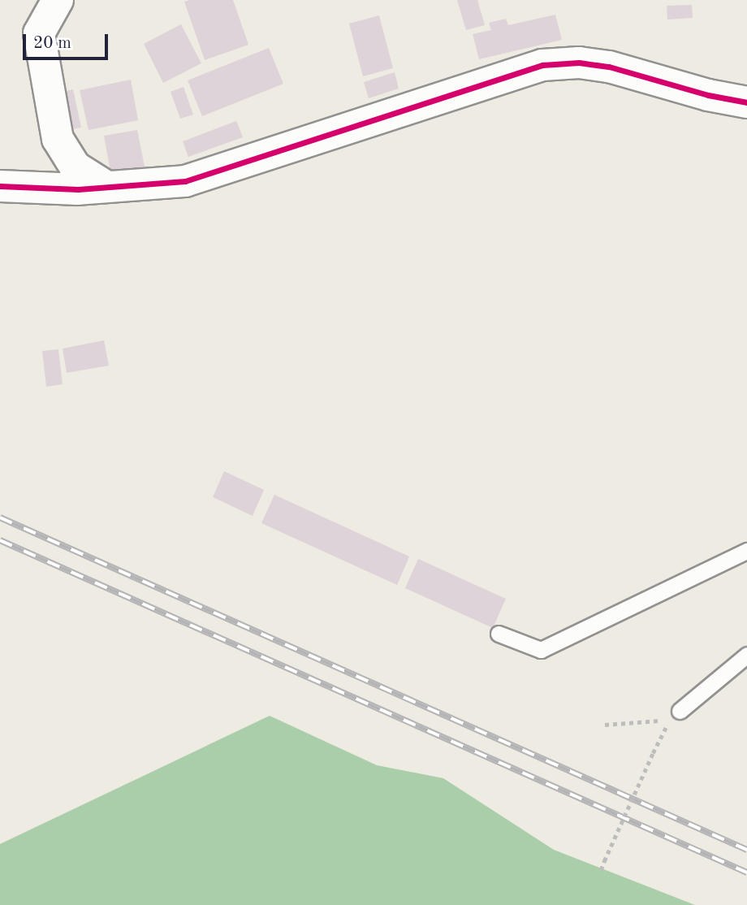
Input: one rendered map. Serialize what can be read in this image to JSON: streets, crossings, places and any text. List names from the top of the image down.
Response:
{
  "scale_bar": "20 m"
}
